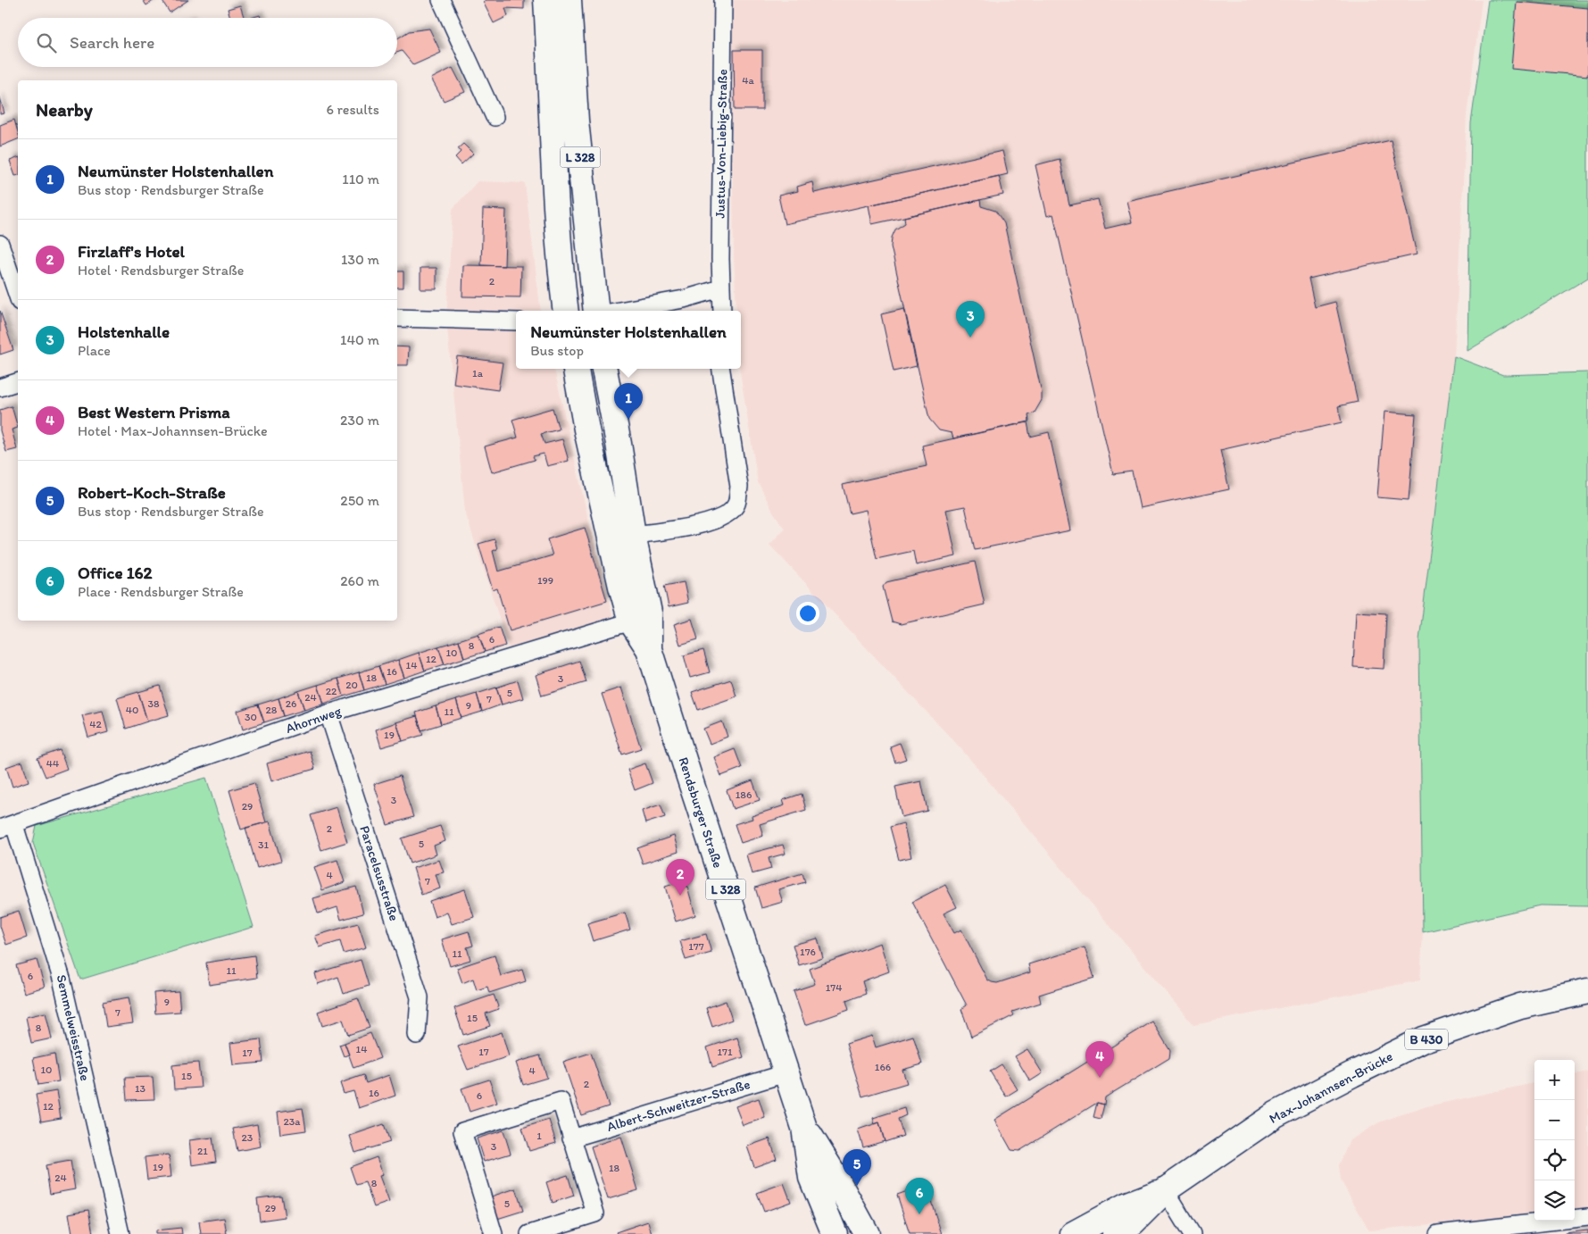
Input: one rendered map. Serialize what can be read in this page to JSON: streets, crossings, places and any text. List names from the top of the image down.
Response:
{
  "streets": {
    "main road": [
      "L 328",
      "Rendsburger Straße",
      "B 430",
      "Max-Johannsen-Brücke"
    ],
    "street": [
      "Justus-Von-Liebig-Straße",
      "Ahornweg",
      "Paracelsusstraße",
      "Semmelweisstraße",
      "Albert-Schweitzer-Straße"
    ]
  },
  "crossings": [
    ["Ahornweg", "Rendsburger Straße"],
    ["Ahornweg", "Paracelsusstraße"],
    ["Ahornweg", "Semmelweisstraße"],
    ["Rendsburger Straße", "Albert-Schweitzer-Straße"]
  ],
  "house_numbers": [
    "4a",
    "2",
    "1a",
    "199",
    "6",
    "8",
    "10",
    "12",
    "14",
    "16",
    "18",
    "3",
    "20",
    "22",
    "5",
    "24",
    "7",
    "38",
    "26",
    "9",
    "40",
    "28",
    "11",
    "30",
    "42",
    "19",
    "44",
    "186",
    "3",
    "29",
    "2",
    "5",
    "31",
    "4",
    "7",
    "177",
    "176",
    "11",
    "11",
    "6",
    "174",
    "9",
    "7",
    "15",
    "8",
    "14",
    "17",
    "171",
    "17",
    "166",
    "10",
    "4",
    "15",
    "2",
    "13",
    "16",
    "6",
    "12",
    "23a",
    "1",
    "23",
    "3",
    "21",
    "19",
    "18",
    "24",
    "8",
    "5",
    "29"
  ],
  "page": {
    "search": "Search here",
    "heading": ["Nearby", "6 results"],
    "list": [
      {
        "mark": "1",
        "name": "Neumünster Holstenhallen",
        "note": "Bus stop · Rendsburger Straße",
        "value": "110 m"
      },
      {
        "mark": "2",
        "name": "Firzlaff's Hotel",
        "note": "Hotel · Rendsburger Straße",
        "value": "130 m"
      },
      {
        "mark": "3",
        "name": "Holstenhalle",
        "note": "Place",
        "value": "140 m"
      },
      {
        "mark": "4",
        "name": "Best Western Prisma",
        "note": "Hotel · Max-Johannsen-Brücke",
        "value": "230 m"
      },
      {
        "mark": "5",
        "name": "Robert-Koch-Straße",
        "note": "Bus stop · Rendsburger Straße",
        "value": "250 m"
      },
      {
        "mark": "6",
        "name": "Office 162",
        "note": "Place · Rendsburger Straße",
        "value": "260 m"
      }
    ],
    "pins": [
      "3",
      "1",
      "2",
      "4",
      "5",
      "6"
    ],
    "popup": ["Neumünster Holstenhallen", "Bus stop"],
    "map_buttons": ["+", "−"]
  }
}
